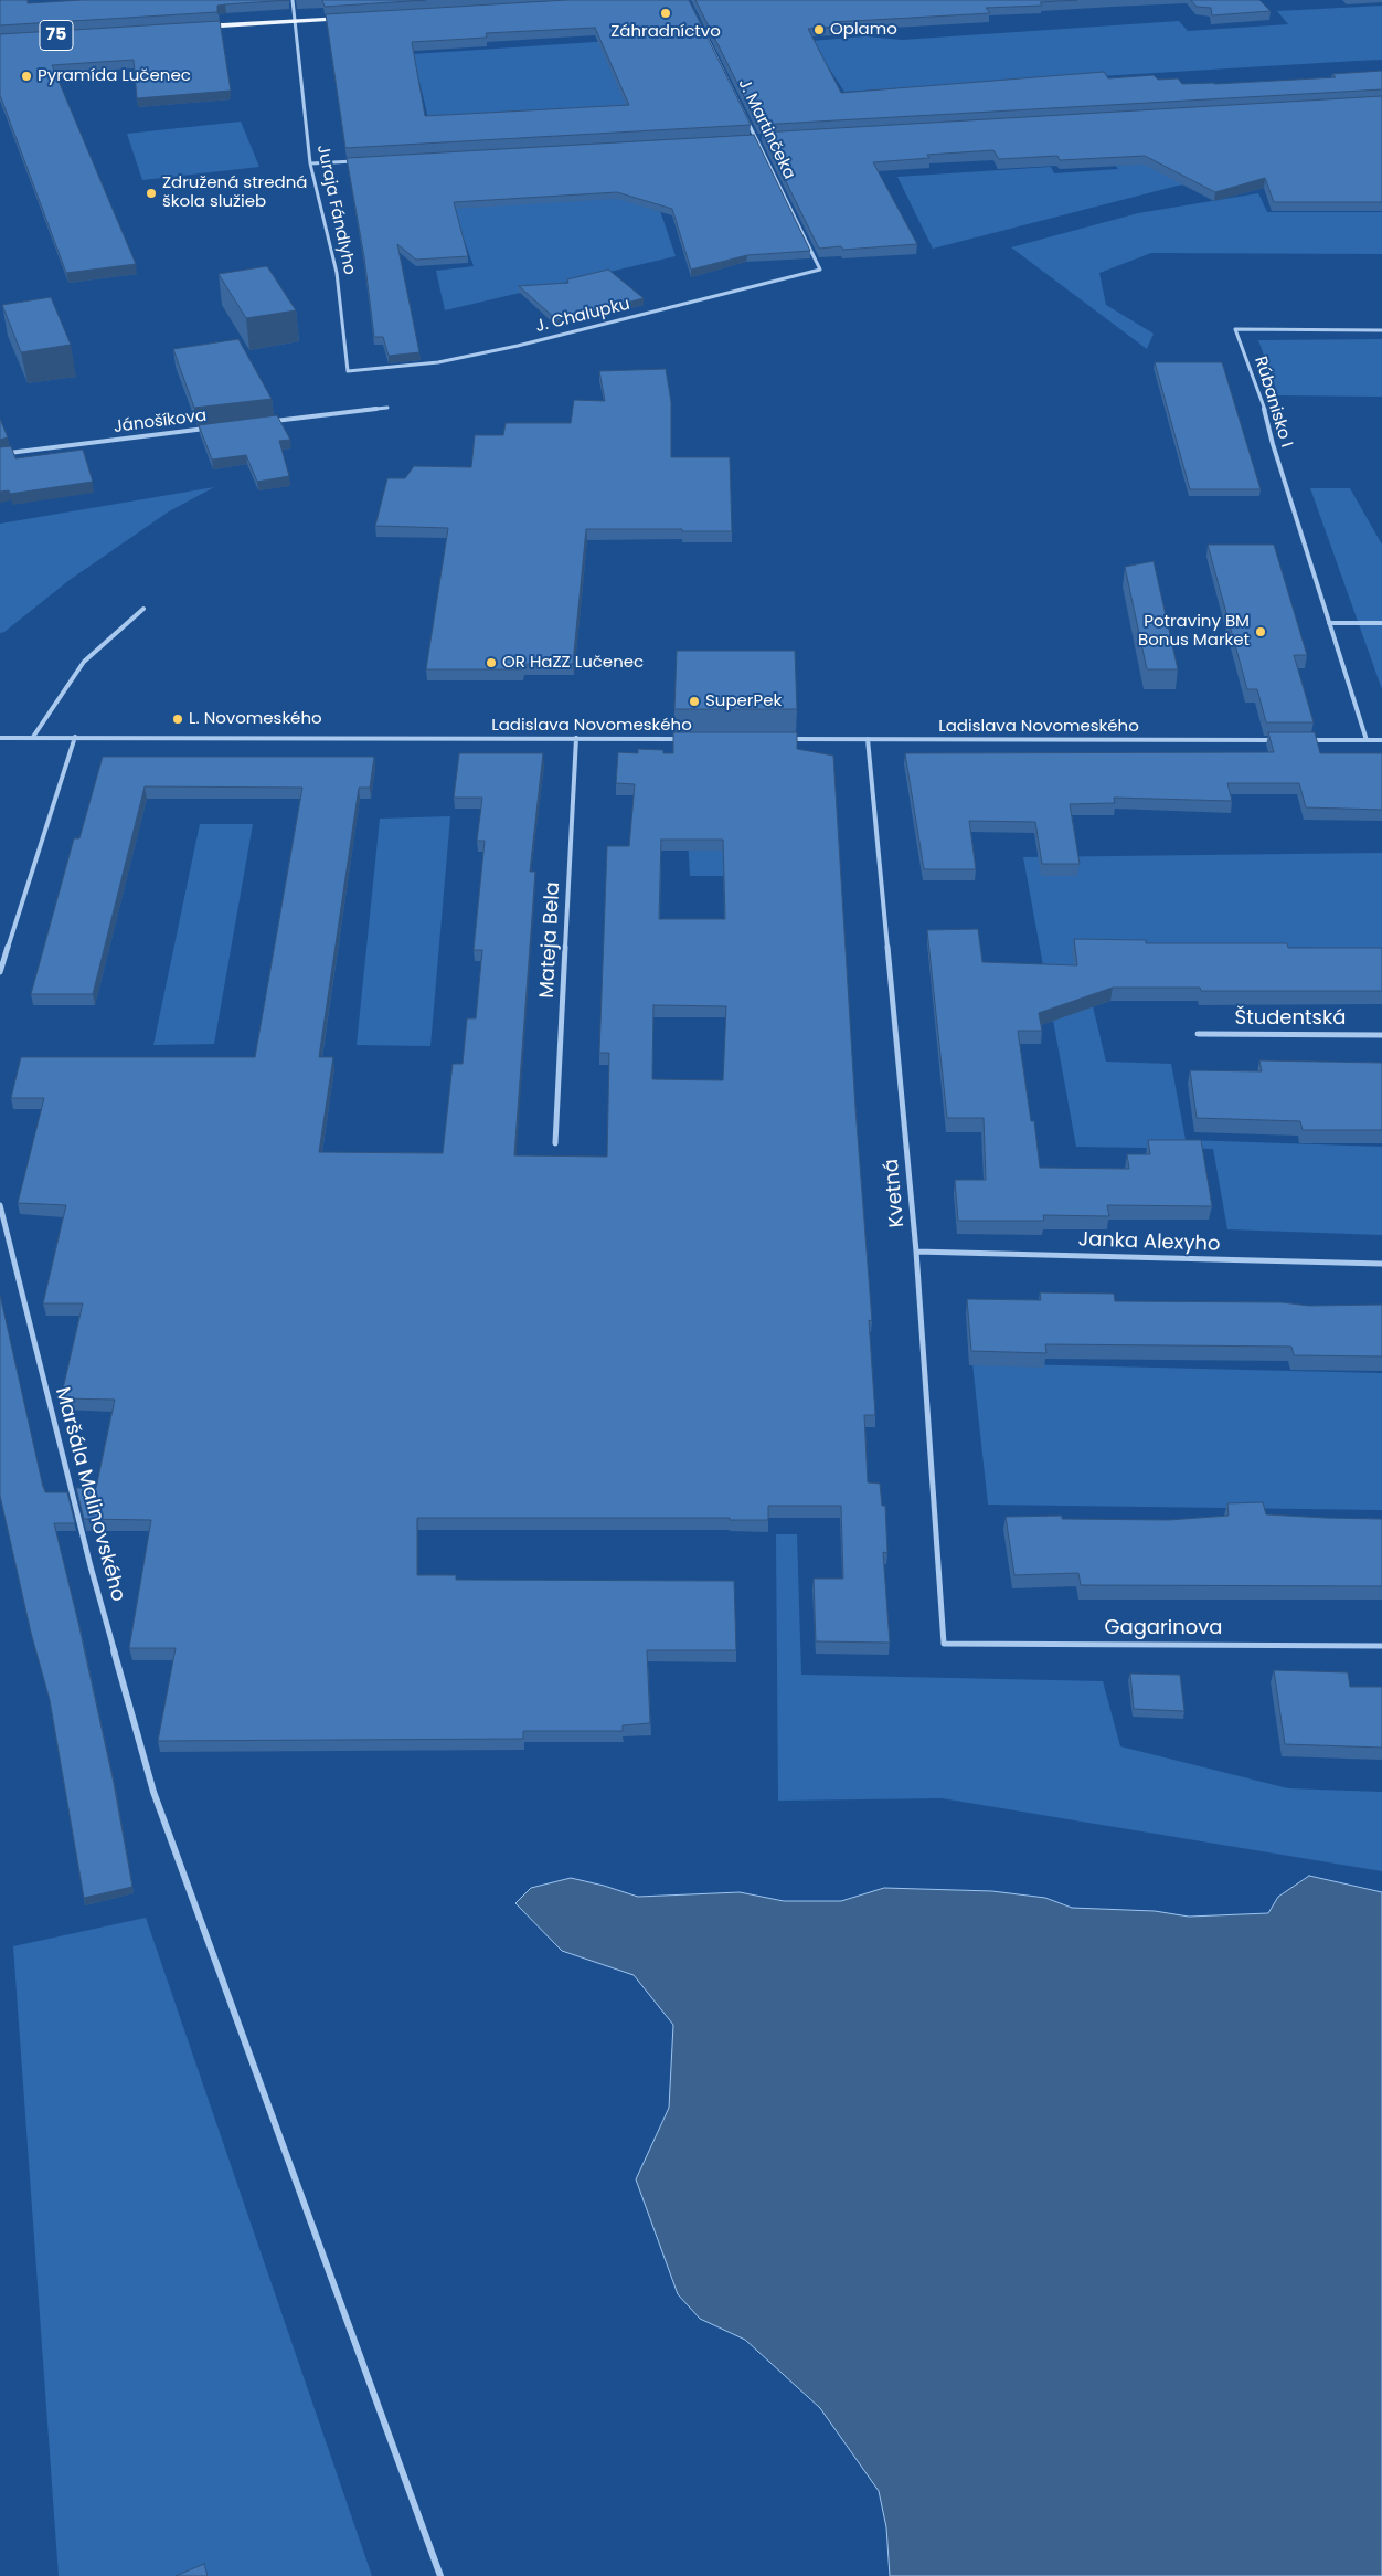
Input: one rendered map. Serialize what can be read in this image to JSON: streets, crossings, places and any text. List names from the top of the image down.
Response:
{
  "streets": {
    "street": [
      "J. Martinčeka",
      "Juraja Fándlyho",
      "J. Chalupku",
      "Rúbanisko I",
      "Jánošíkova",
      "Ladislava Novomeského",
      "Mateja Bela",
      "Študentská",
      "Kvetná",
      "Janka Alexyho",
      "Maršála Malinovského",
      "Gagarinova"
    ]
  },
  "crossings": [
    ["J. Martinčeka", "J. Chalupku"],
    ["Juraja Fándlyho", "J. Chalupku"],
    ["Ladislava Novomeského", "Mateja Bela"],
    ["Ladislava Novomeského", "Kvetná"],
    ["Kvetná", "Janka Alexyho"],
    ["Kvetná", "Gagarinova"]
  ],
  "places": [
    "Záhradníctvo",
    "Oplamo",
    "Pyramída Lučenec",
    "Združená stredná škola služieb",
    "Potraviny BM Bonus Market",
    "OR HaZZ Lučenec",
    "SuperPek",
    "L. Novomeského"
  ]
}
